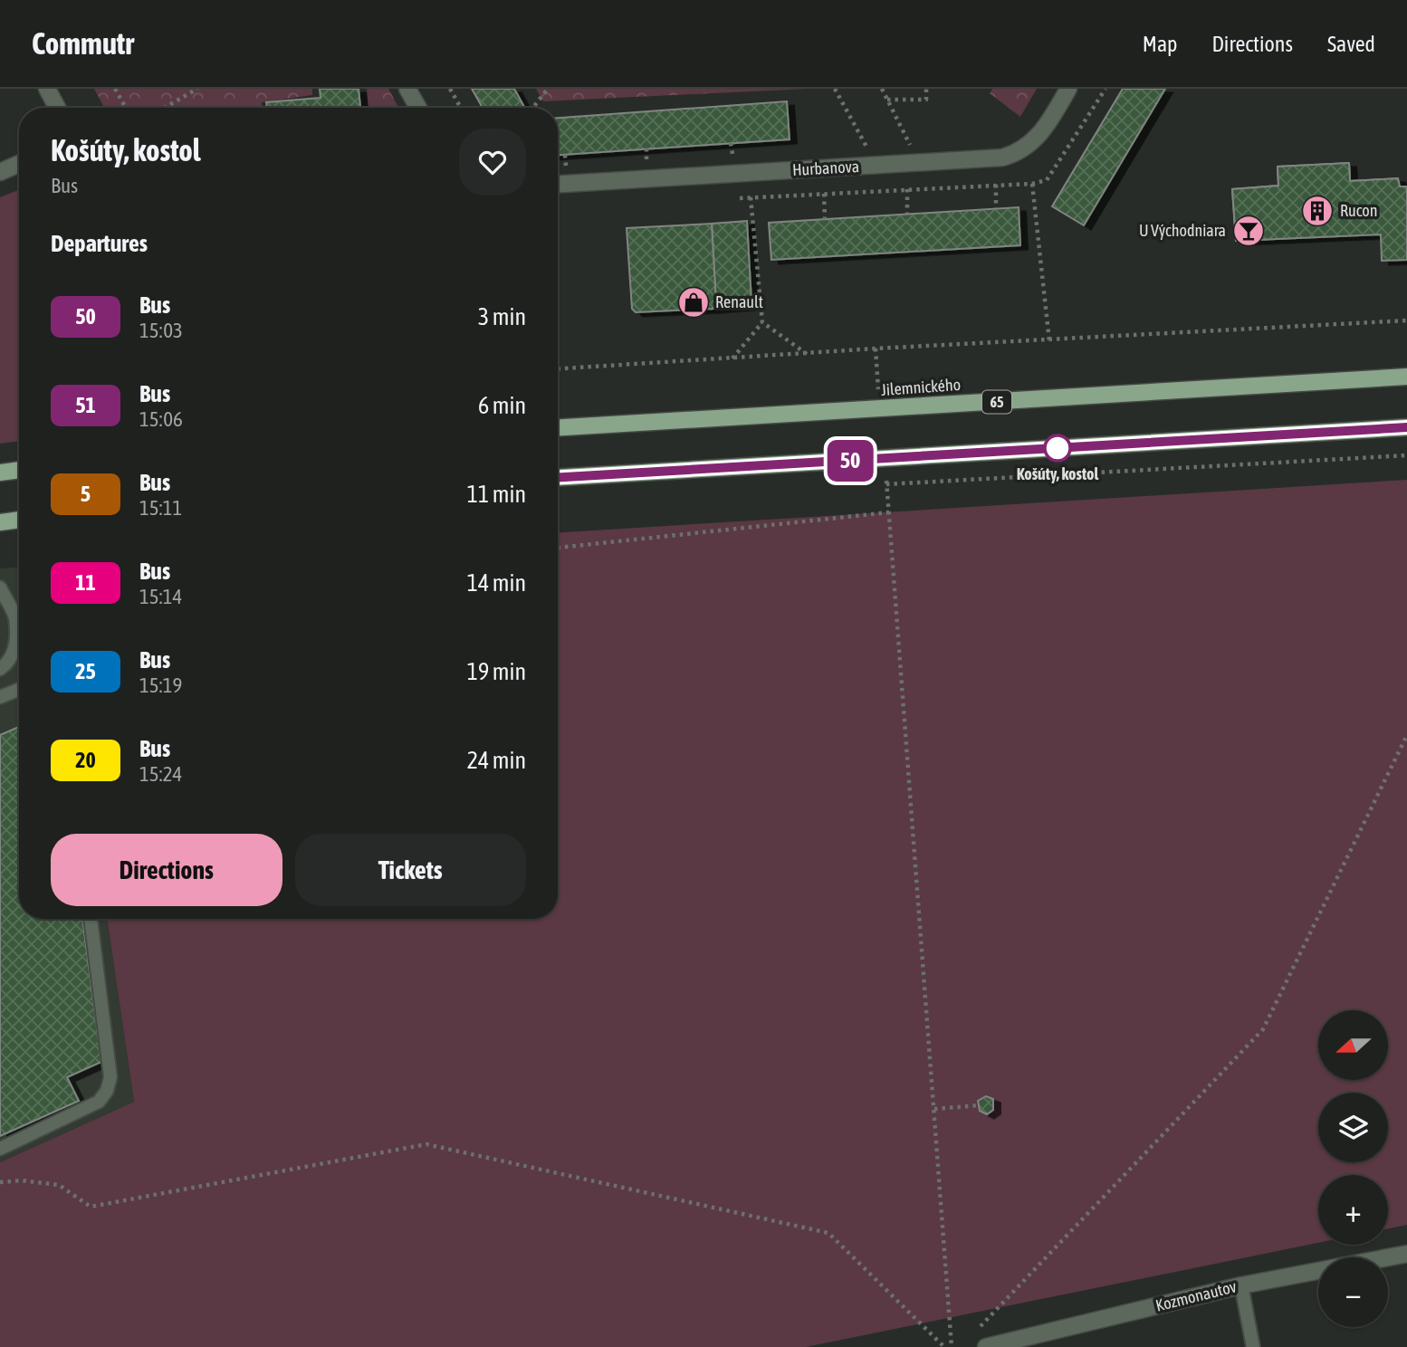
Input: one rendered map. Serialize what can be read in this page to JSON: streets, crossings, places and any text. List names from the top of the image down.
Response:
{
  "streets": {
    "main road": ["Jilemnického", "65"],
    "street": ["Hurbanova", "Kozmonautov"]
  },
  "places": {
    "building": ["Rucon"],
    "bar": ["U Východniara"],
    "shop": ["Renault"],
    "other": ["Košúty, kostol"]
  },
  "lines": ["bus line 50"],
  "north": "left",
  "page": {
    "header": "Commutr",
    "nav": ["Map", "Directions", "Saved"],
    "on_map": "50",
    "heading": [
      ["Košúty, kostol", "Bus"],
      "Departures"
    ],
    "list": [
      {
        "mark": "50",
        "name": "Bus",
        "note": "15:03",
        "value": "3 min"
      },
      {
        "mark": "51",
        "name": "Bus",
        "note": "15:06",
        "value": "6 min"
      },
      {
        "mark": "5",
        "name": "Bus",
        "note": "15:11",
        "value": "11 min"
      },
      {
        "mark": "11",
        "name": "Bus",
        "note": "15:14",
        "value": "14 min"
      },
      {
        "mark": "25",
        "name": "Bus",
        "note": "15:19",
        "value": "19 min"
      },
      {
        "mark": "20",
        "name": "Bus",
        "note": "15:24",
        "value": "24 min"
      }
    ],
    "buttons": ["Directions", "Tickets"],
    "map_buttons": ["+", "−"]
  }
}
